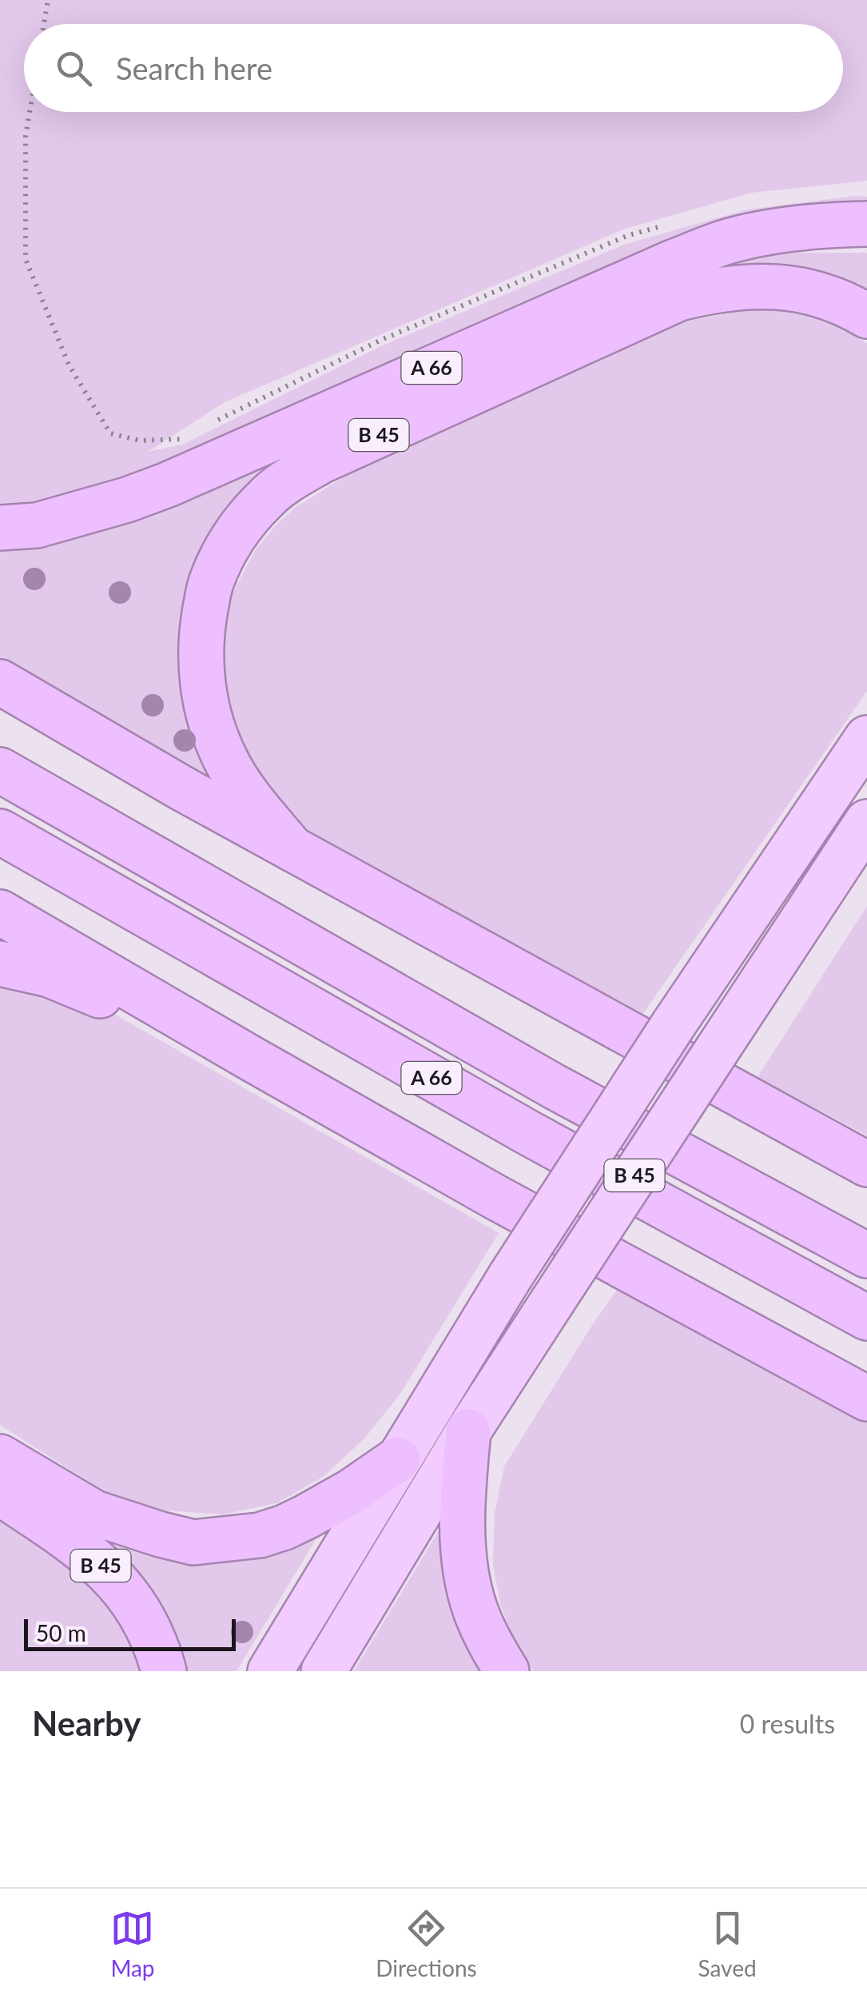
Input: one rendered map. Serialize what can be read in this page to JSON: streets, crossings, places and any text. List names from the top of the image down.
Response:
{
  "streets": {
    "highway": ["A 66", "B 45"]
  },
  "scale_bar": "50 m",
  "page": {
    "search": "Search here",
    "scale": "50 m",
    "heading": ["Nearby", "0 results"],
    "nav": ["Map", "Directions", "Saved"]
  }
}
